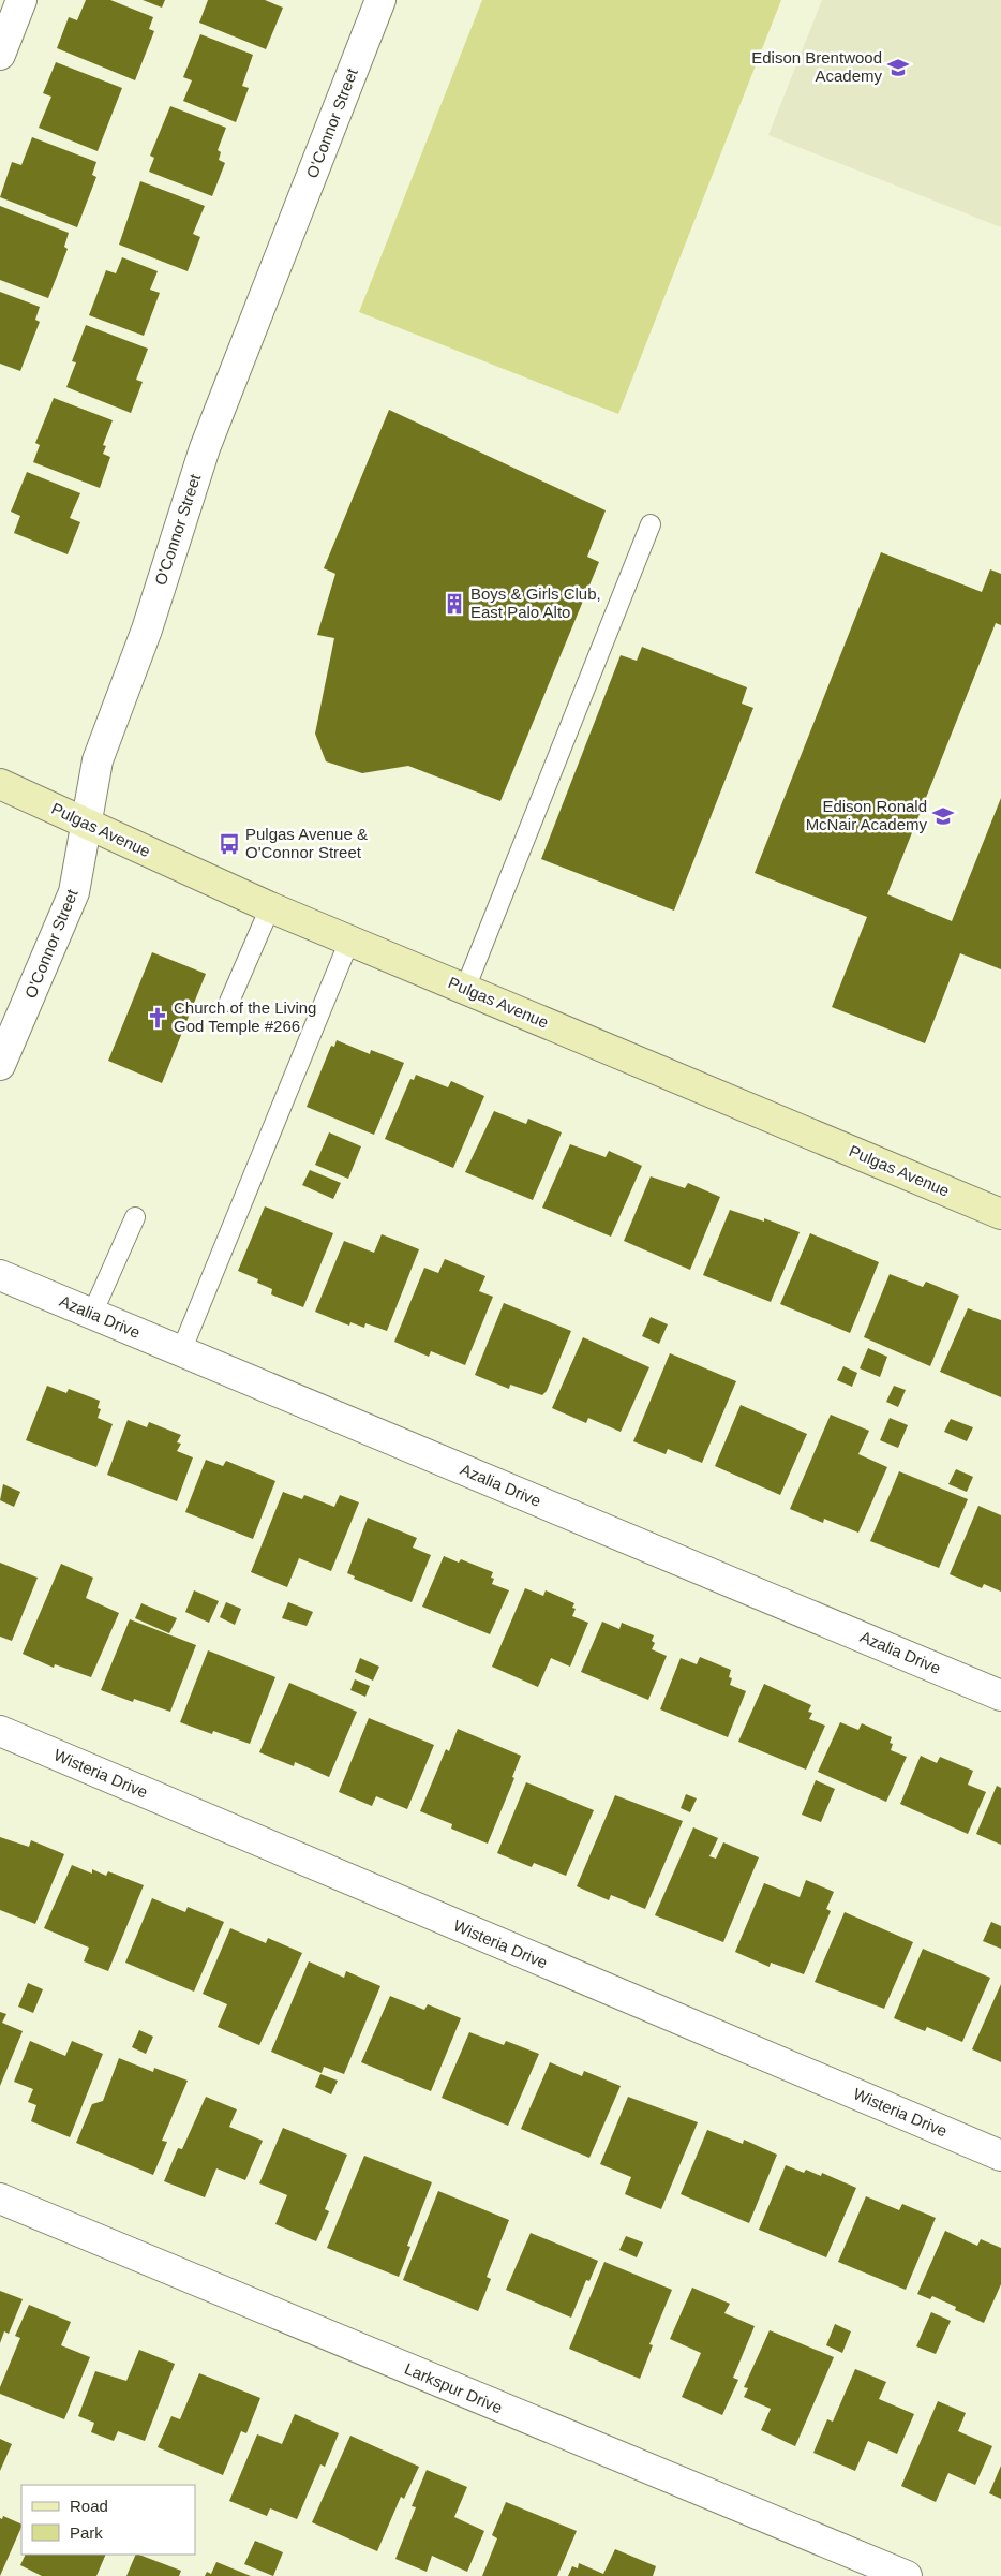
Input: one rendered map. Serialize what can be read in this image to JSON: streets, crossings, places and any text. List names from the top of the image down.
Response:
{
  "streets": {
    "street": [
      "O'Connor Street",
      "Pulgas Avenue",
      "Azalia Drive",
      "Wisteria Drive",
      "Larkspur Drive"
    ]
  },
  "crossings": [
    ["O'Connor Street", "Pulgas Avenue"]
  ],
  "places": {
    "school or university": ["Edison Brentwood Academy", "Edison Ronald McNair Academy"],
    "building": ["Boys & Girls Club, East Palo Alto"],
    "bus stop": ["Pulgas Avenue & O'Connor Street"],
    "church": ["Church of the Living God Temple #266"]
  },
  "legend": ["Road", "Park"]
}
